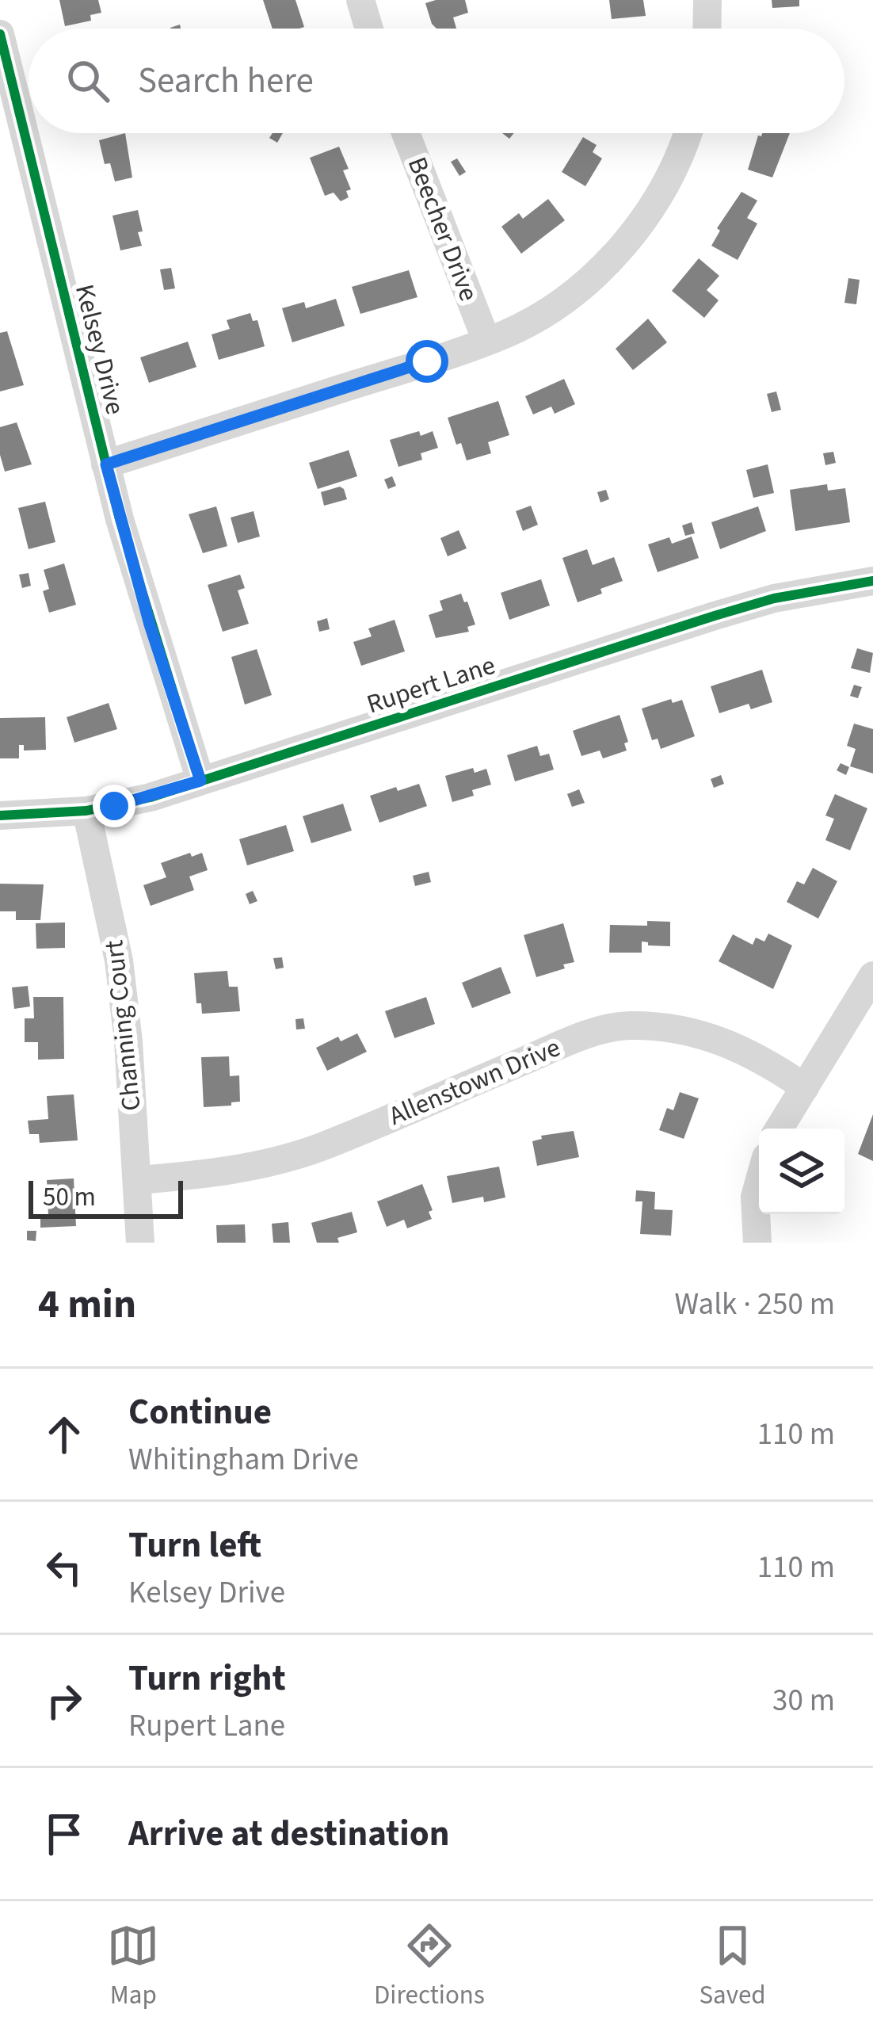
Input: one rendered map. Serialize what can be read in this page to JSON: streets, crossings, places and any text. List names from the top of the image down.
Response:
{
  "streets": {
    "street": [
      "Beecher Drive",
      "Kelsey Drive",
      "Rupert Lane",
      "Channing Court",
      "Allenstown Drive"
    ]
  },
  "crossings": [
    ["Kelsey Drive", "Rupert Lane"],
    ["Rupert Lane", "Channing Court"],
    ["Channing Court", "Allenstown Drive"]
  ],
  "scale_bar": "50 m",
  "page": {
    "search": "Search here",
    "scale": "50 m",
    "heading": ["4 min", "Walk · 250 m"],
    "list": [
      ["Continue", "Whitingham Drive", "110 m"],
      ["Turn left", "Kelsey Drive", "110 m"],
      ["Turn right", "Rupert Lane", "30 m"],
      "Arrive at destination"
    ],
    "nav": ["Map", "Directions", "Saved"]
  }
}
